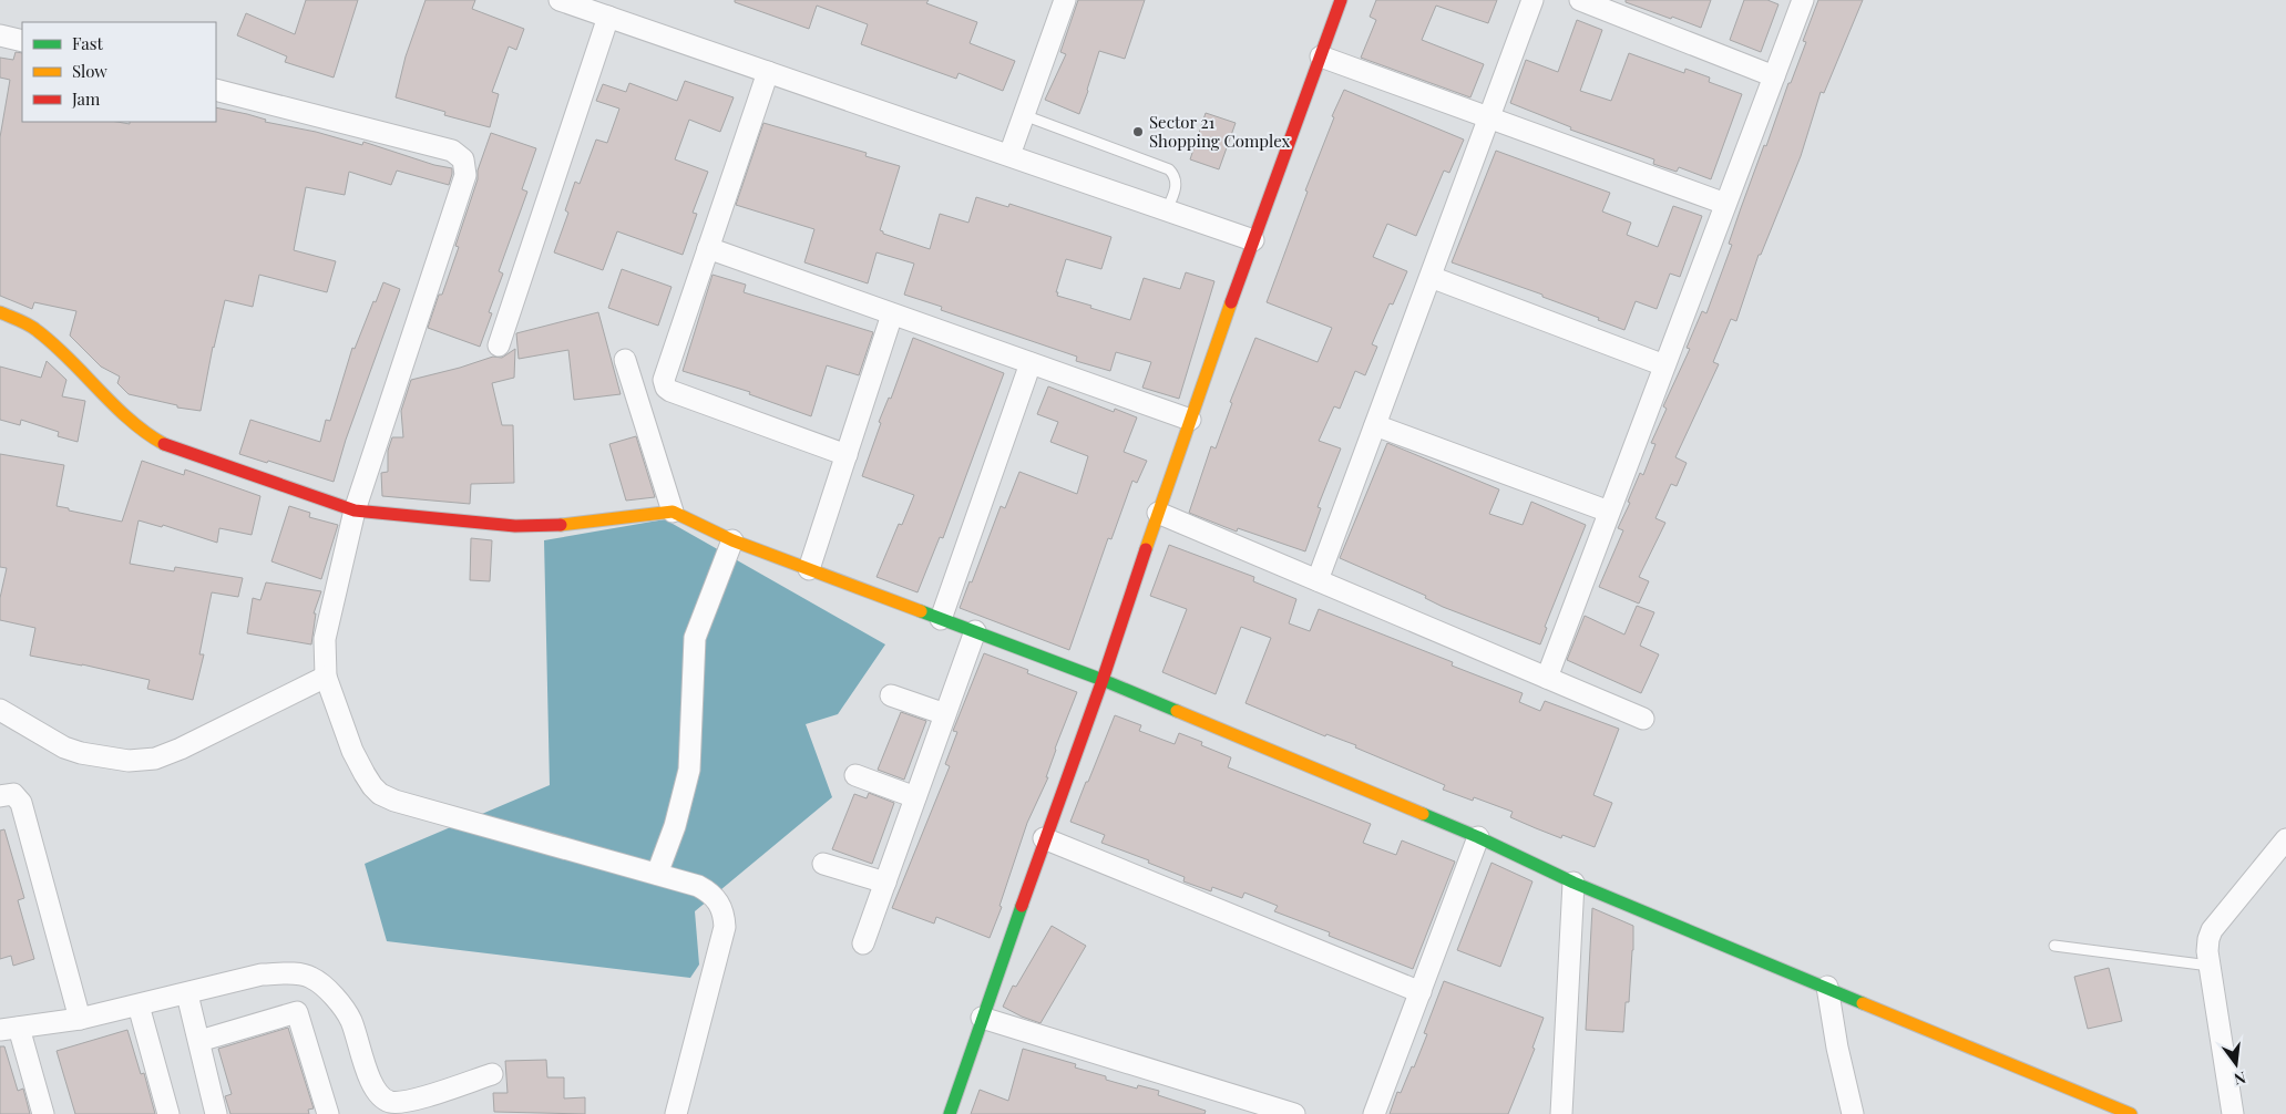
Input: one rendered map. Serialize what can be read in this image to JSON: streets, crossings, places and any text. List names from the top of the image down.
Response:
{
  "places": ["Sector 21 Shopping Complex"],
  "legend": ["Fast", "Slow", "Jam"],
  "north": "bottom"
}
